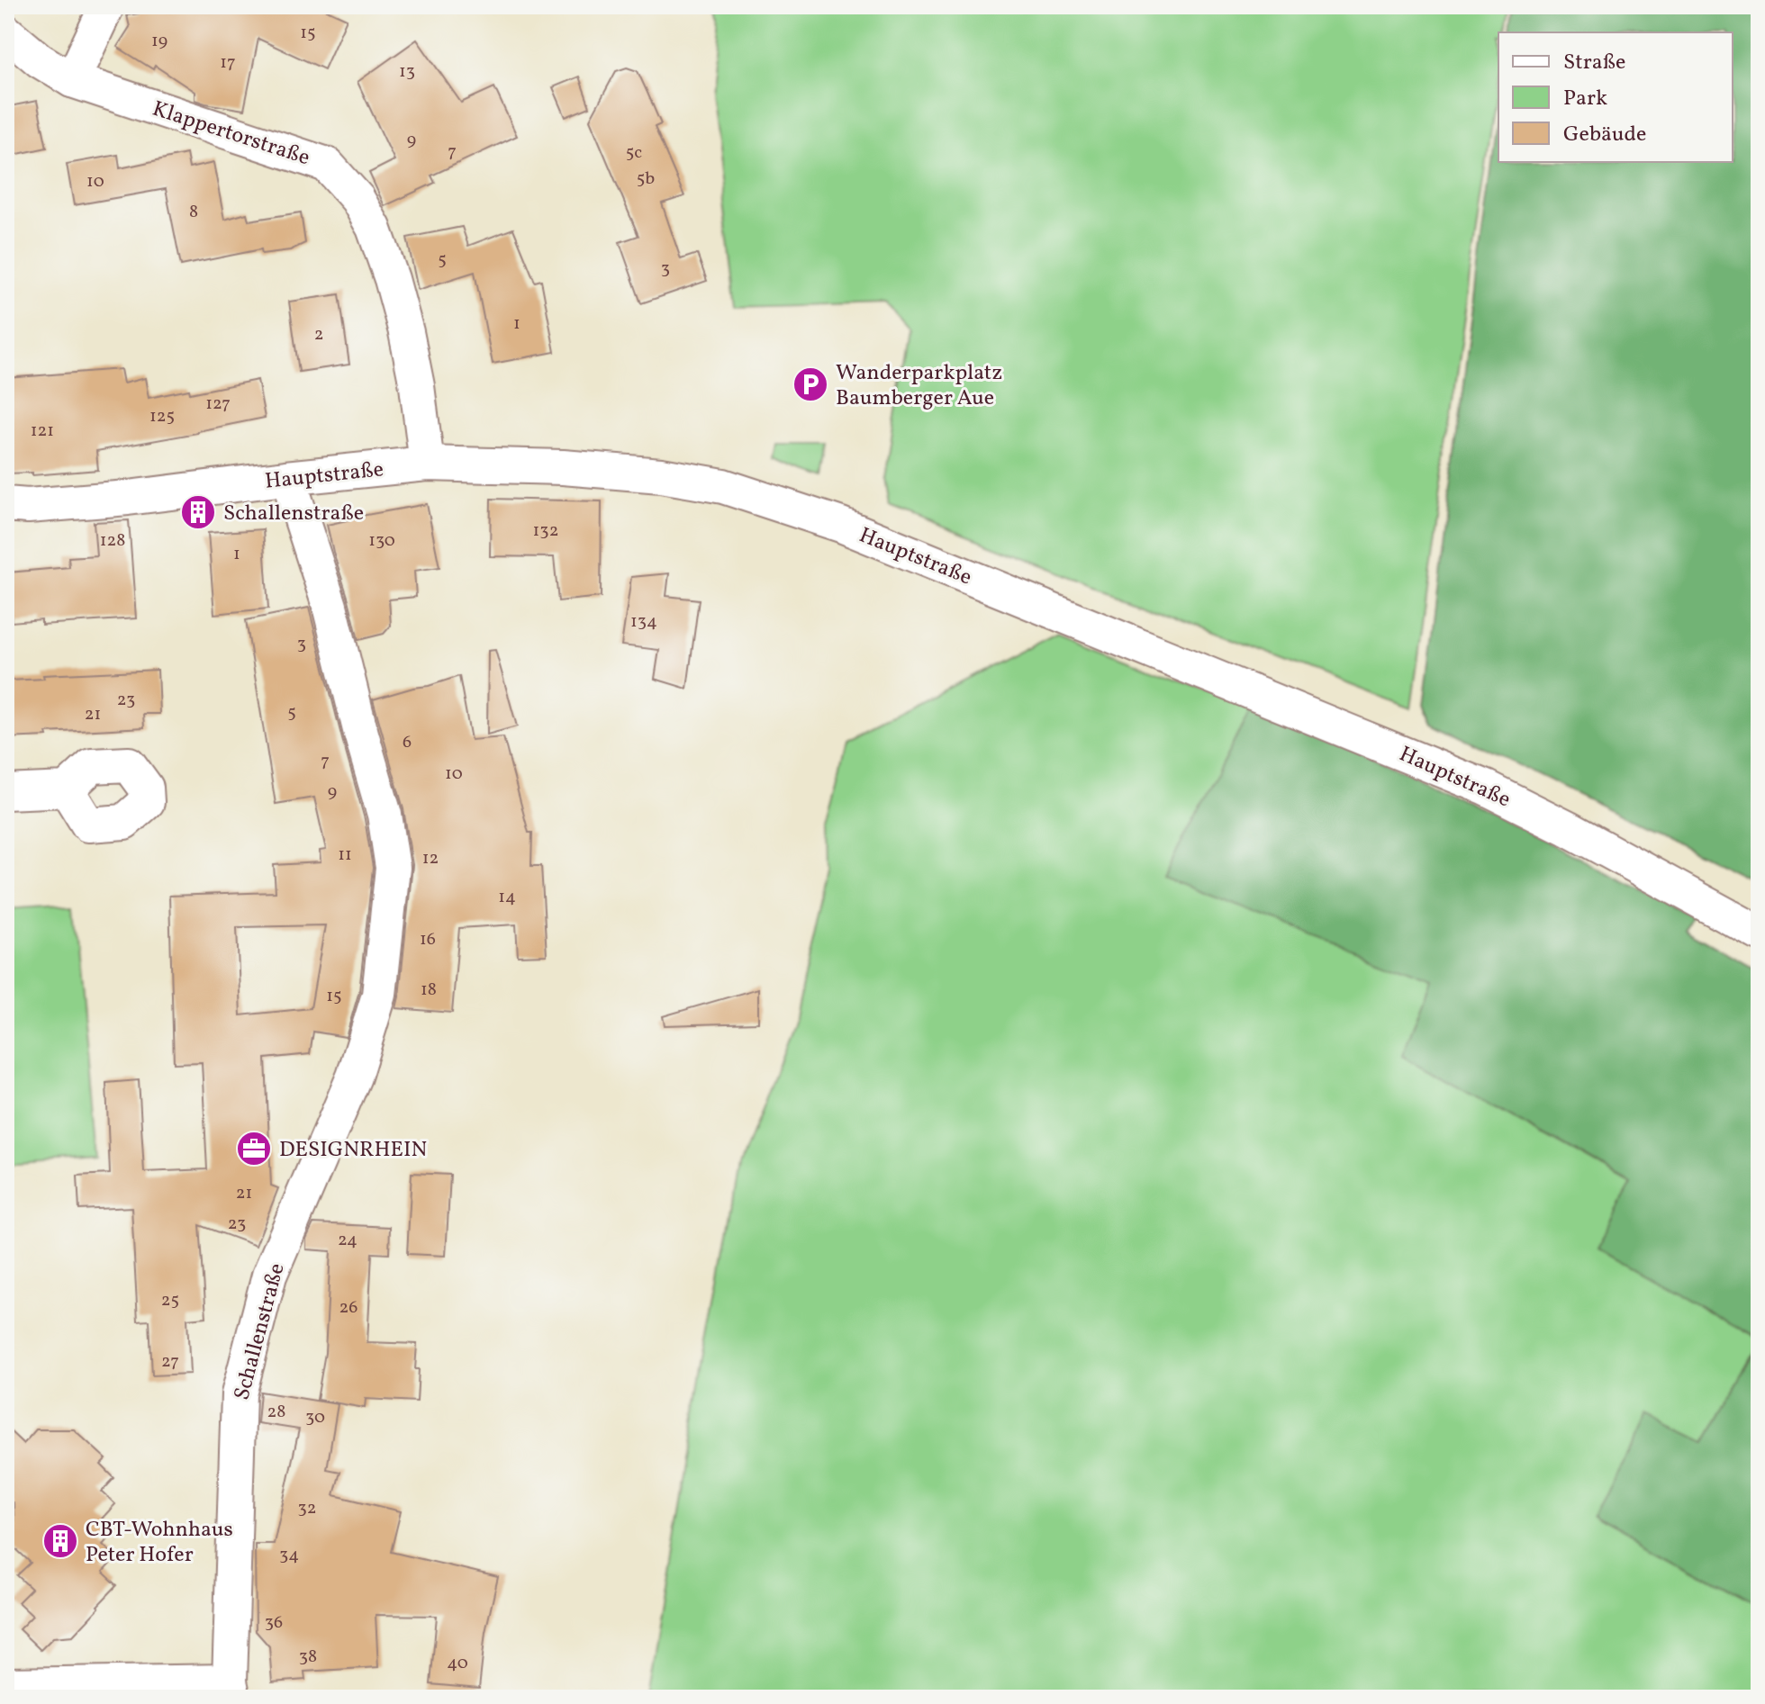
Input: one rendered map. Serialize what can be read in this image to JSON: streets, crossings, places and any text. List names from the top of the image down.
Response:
{
  "streets": {
    "street": ["Klappertorstraße", "Hauptstraße", "Schallenstraße"]
  },
  "crossings": [
    ["Klappertorstraße", "Hauptstraße"],
    ["Hauptstraße", "Schallenstraße"]
  ],
  "places": {
    "parking": ["Wanderparkplatz Baumberger Aue"],
    "building": ["Schallenstraße", "CBT-Wohnhaus Peter Hofer"],
    "office": ["DESIGNRHEIN"]
  },
  "house_numbers": [
    "15",
    "19",
    "17",
    "13",
    "9",
    "7",
    "5c",
    "5b",
    "10",
    "8",
    "5",
    "3",
    "1",
    "2",
    "127",
    "125",
    "121",
    "132",
    "128",
    "130",
    "1",
    "134",
    "3",
    "23",
    "5",
    "21",
    "6",
    "7",
    "10",
    "9",
    "11",
    "12",
    "14",
    "16",
    "18",
    "15",
    "21",
    "23",
    "24",
    "25",
    "26",
    "27",
    "28",
    "30",
    "32",
    "34",
    "36",
    "38",
    "40"
  ],
  "legend": ["Straße", "Park", "Gebäude"]
}
